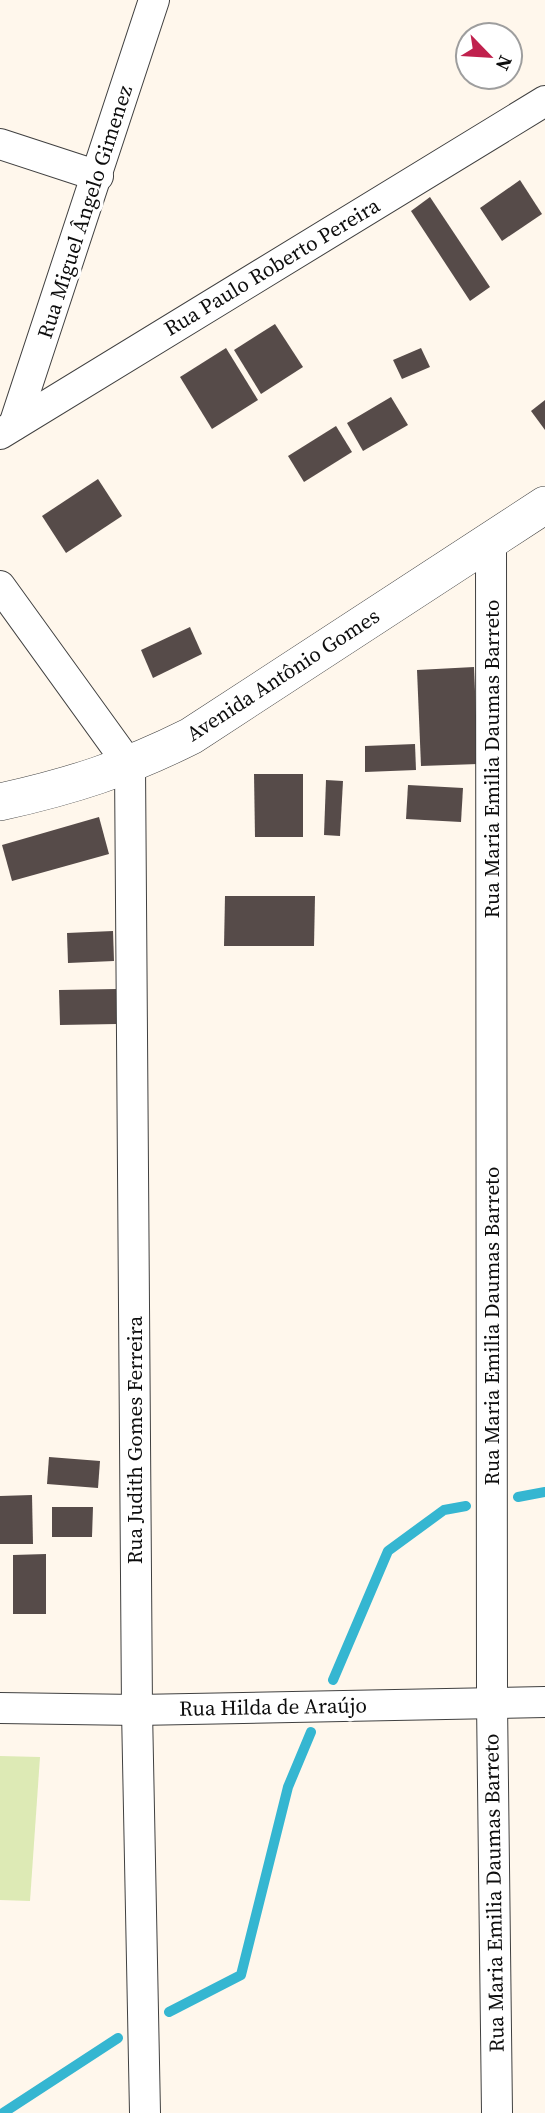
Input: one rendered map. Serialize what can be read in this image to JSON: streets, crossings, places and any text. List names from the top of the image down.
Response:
{
  "streets": {
    "street": [
      "Rua Miguel Ângelo Gimenez",
      "Rua Paulo Roberto Pereira",
      "Avenida Antônio Gomes",
      "Rua Maria Emilia Daumas Barreto",
      "Rua Judith Gomes Ferreira",
      "Rua Hilda de Araújo"
    ]
  },
  "crossings": [
    ["Rua Miguel Ângelo Gimenez", "Rua Paulo Roberto Pereira"],
    ["Avenida Antônio Gomes", "Rua Maria Emilia Daumas Barreto"],
    ["Avenida Antônio Gomes", "Rua Judith Gomes Ferreira"],
    ["Rua Maria Emilia Daumas Barreto", "Rua Hilda de Araújo"],
    ["Rua Judith Gomes Ferreira", "Rua Hilda de Araújo"]
  ],
  "north": "bottom right"
}
